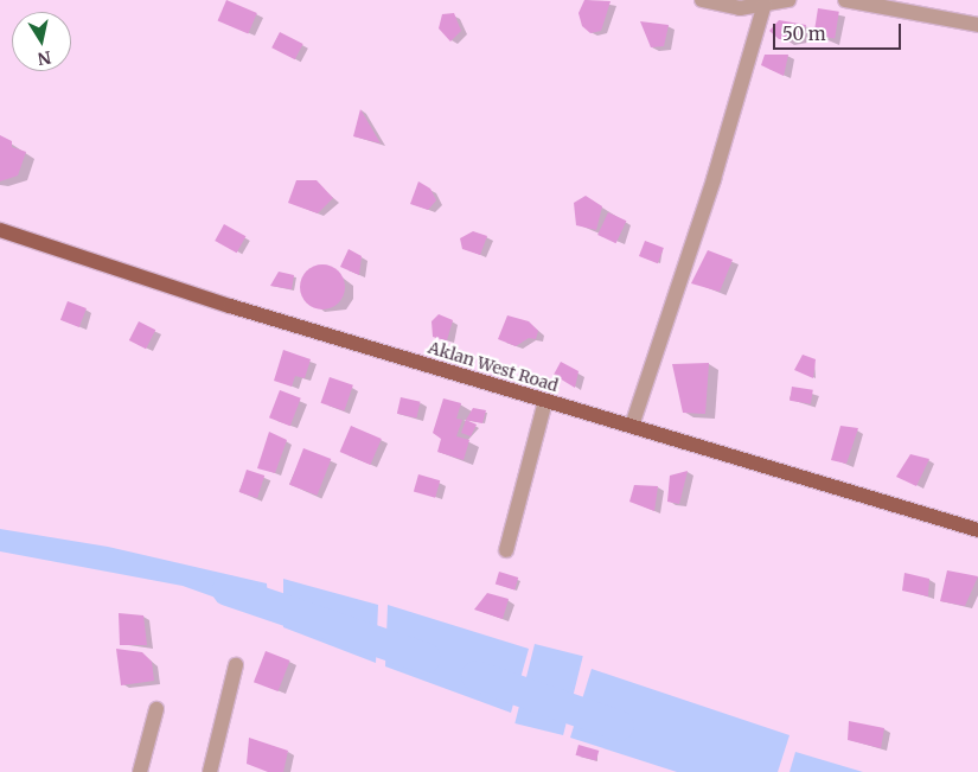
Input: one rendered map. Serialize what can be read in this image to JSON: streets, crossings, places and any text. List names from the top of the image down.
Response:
{
  "streets": {
    "main road": ["Aklan West Road"]
  },
  "scale_bar": "50 m",
  "north": "bottom"
}
